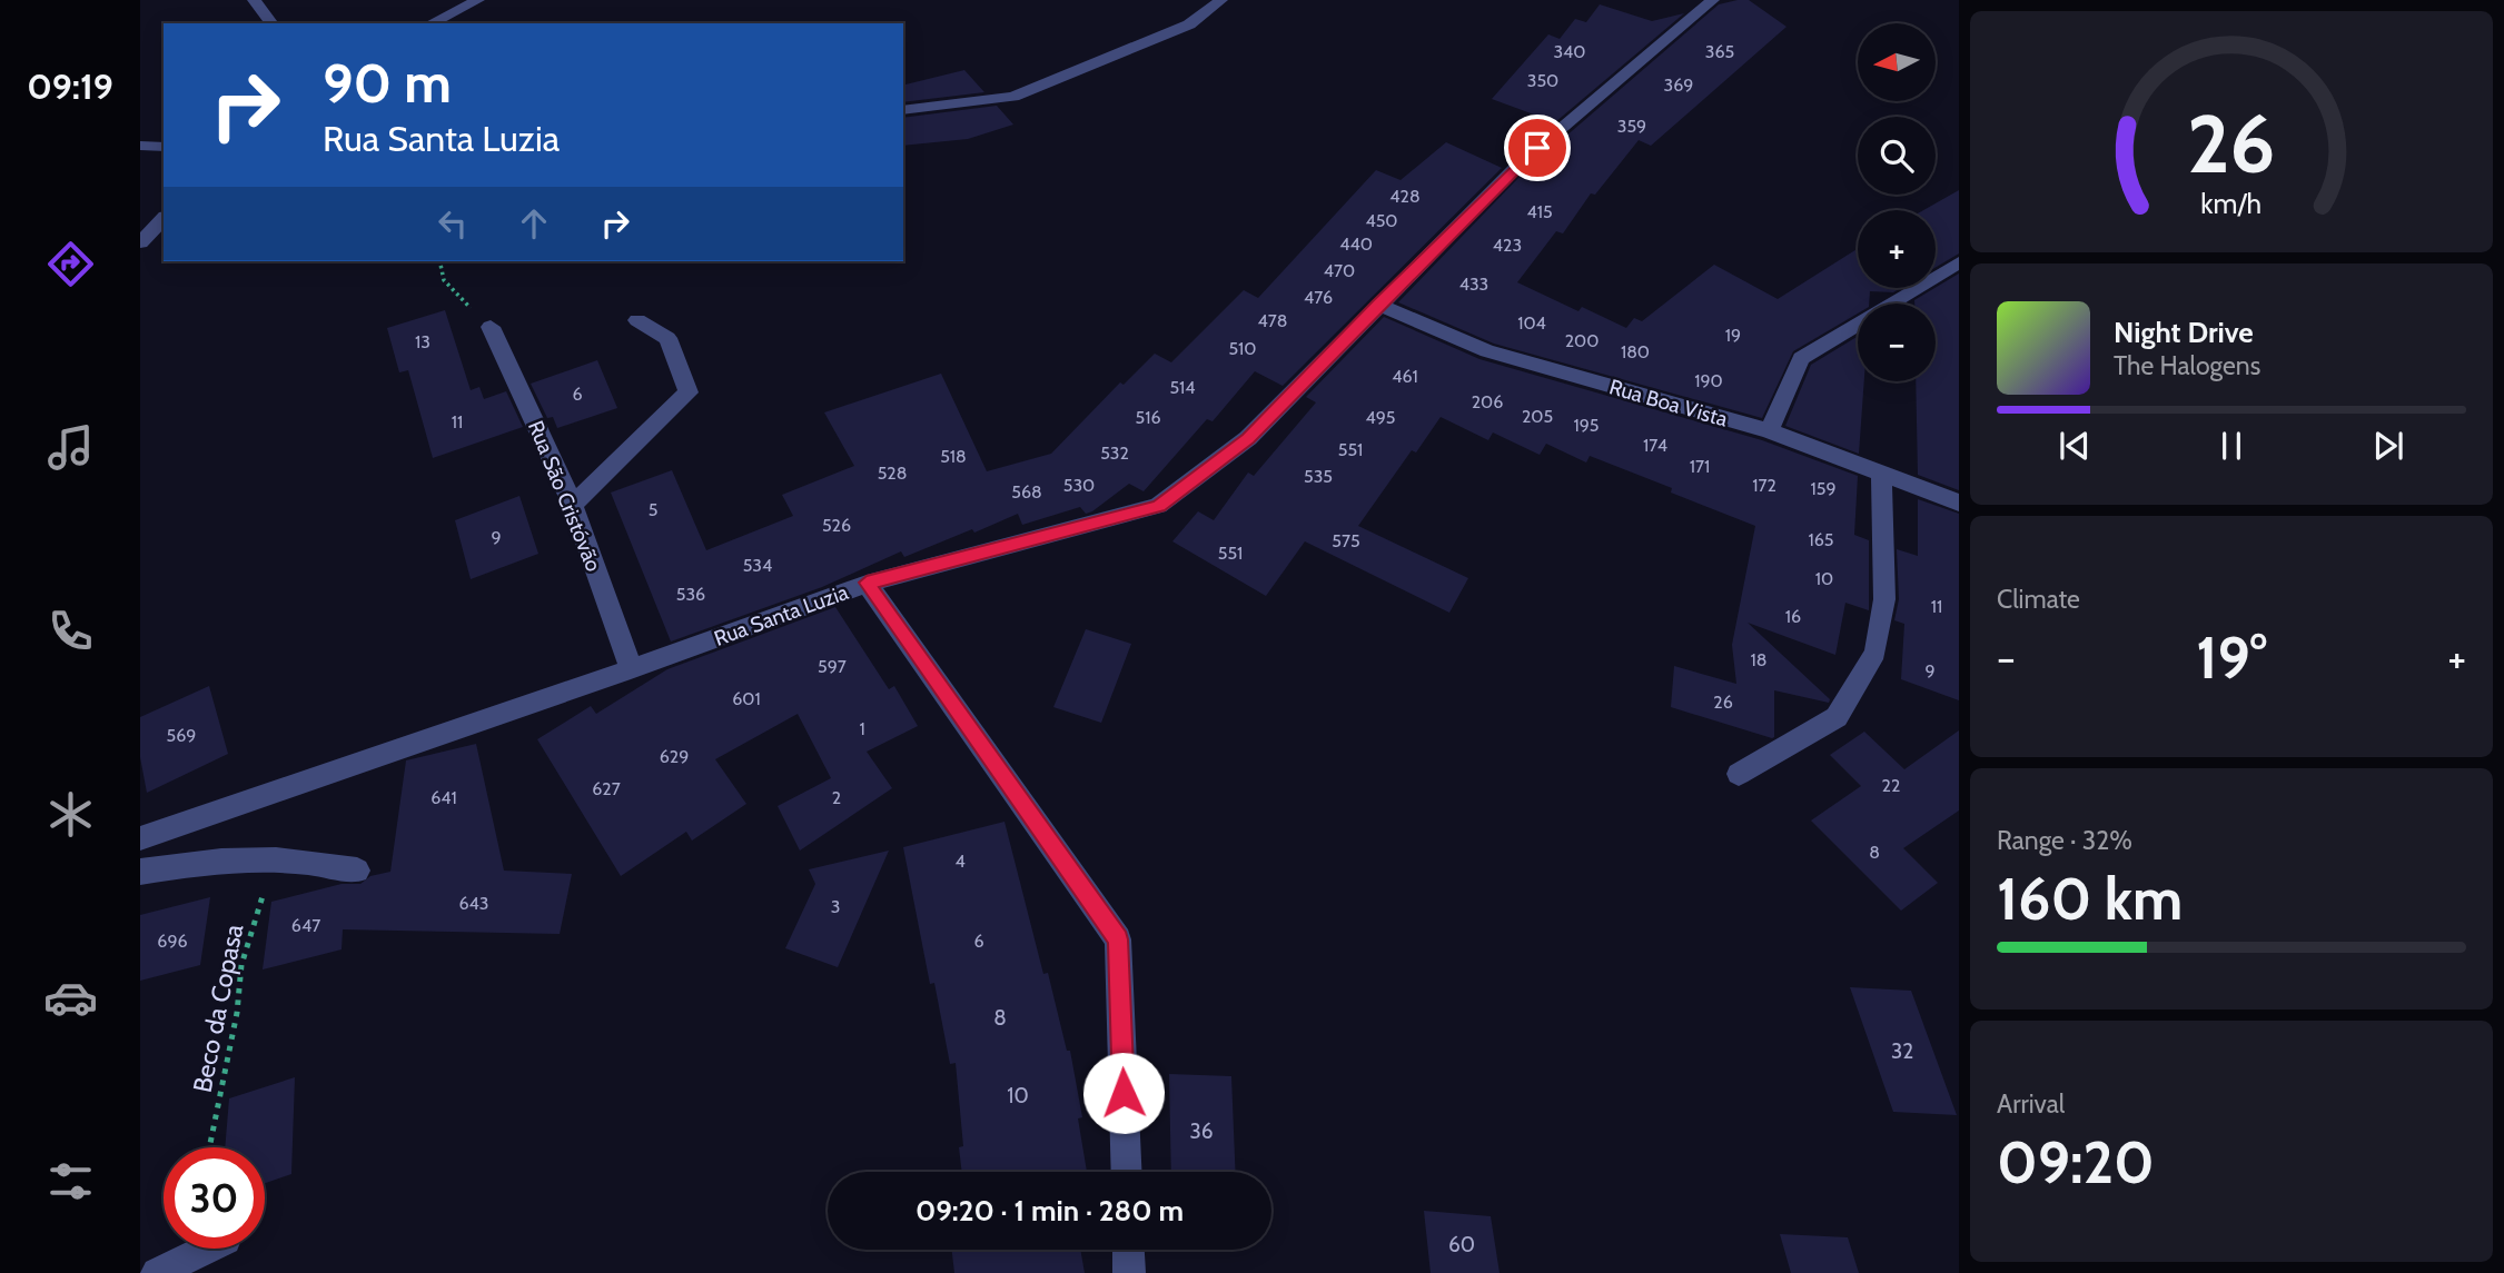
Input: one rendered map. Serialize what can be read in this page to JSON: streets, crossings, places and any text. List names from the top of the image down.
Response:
{
  "streets": {
    "street": ["Rua Boa Vista", "Rua São Cristóvão", "Rua Santa Luzia"],
    "path": ["Beco da Copasa"]
  },
  "crossings": [
    ["Rua Boa Vista", "Rua Santa Luzia"],
    ["Rua São Cristóvão", "Rua Santa Luzia"]
  ],
  "house_numbers": [
    "340",
    "365",
    "350",
    "369",
    "359",
    "428",
    "415",
    "450",
    "440",
    "423",
    "470",
    "433",
    "476",
    "478",
    "104",
    "19",
    "200",
    "13",
    "510",
    "180",
    "461",
    "190",
    "514",
    "6",
    "206",
    "205",
    "516",
    "495",
    "11",
    "195",
    "174",
    "551",
    "532",
    "518",
    "171",
    "528",
    "535",
    "530",
    "172",
    "159",
    "568",
    "5",
    "526",
    "9",
    "165",
    "575",
    "551",
    "534",
    "10",
    "536",
    "11",
    "16",
    "18",
    "597",
    "9",
    "601",
    "26",
    "1",
    "569",
    "629",
    "22",
    "627",
    "641",
    "2",
    "8",
    "4",
    "643",
    "3",
    "647",
    "696",
    "6",
    "8",
    "32",
    "10",
    "36",
    "60"
  ],
  "north": "left",
  "page": {
    "tabs": "09:19",
    "map_buttons": ["+", "−"],
    "turn": ["90 m", "Rua Santa Luzia"],
    "song": ["Night Drive", "The Halogens"],
    "tile": [
      "Climate",
      ["Range · 32%", "160 km"],
      ["Arrival", "09:20"]
    ],
    "heat": ["−", "19°", "+"],
    "limit": "30",
    "trip": "09:20 · 1 min · 280 m",
    "gauge": ["26", "km/h"]
  }
}
